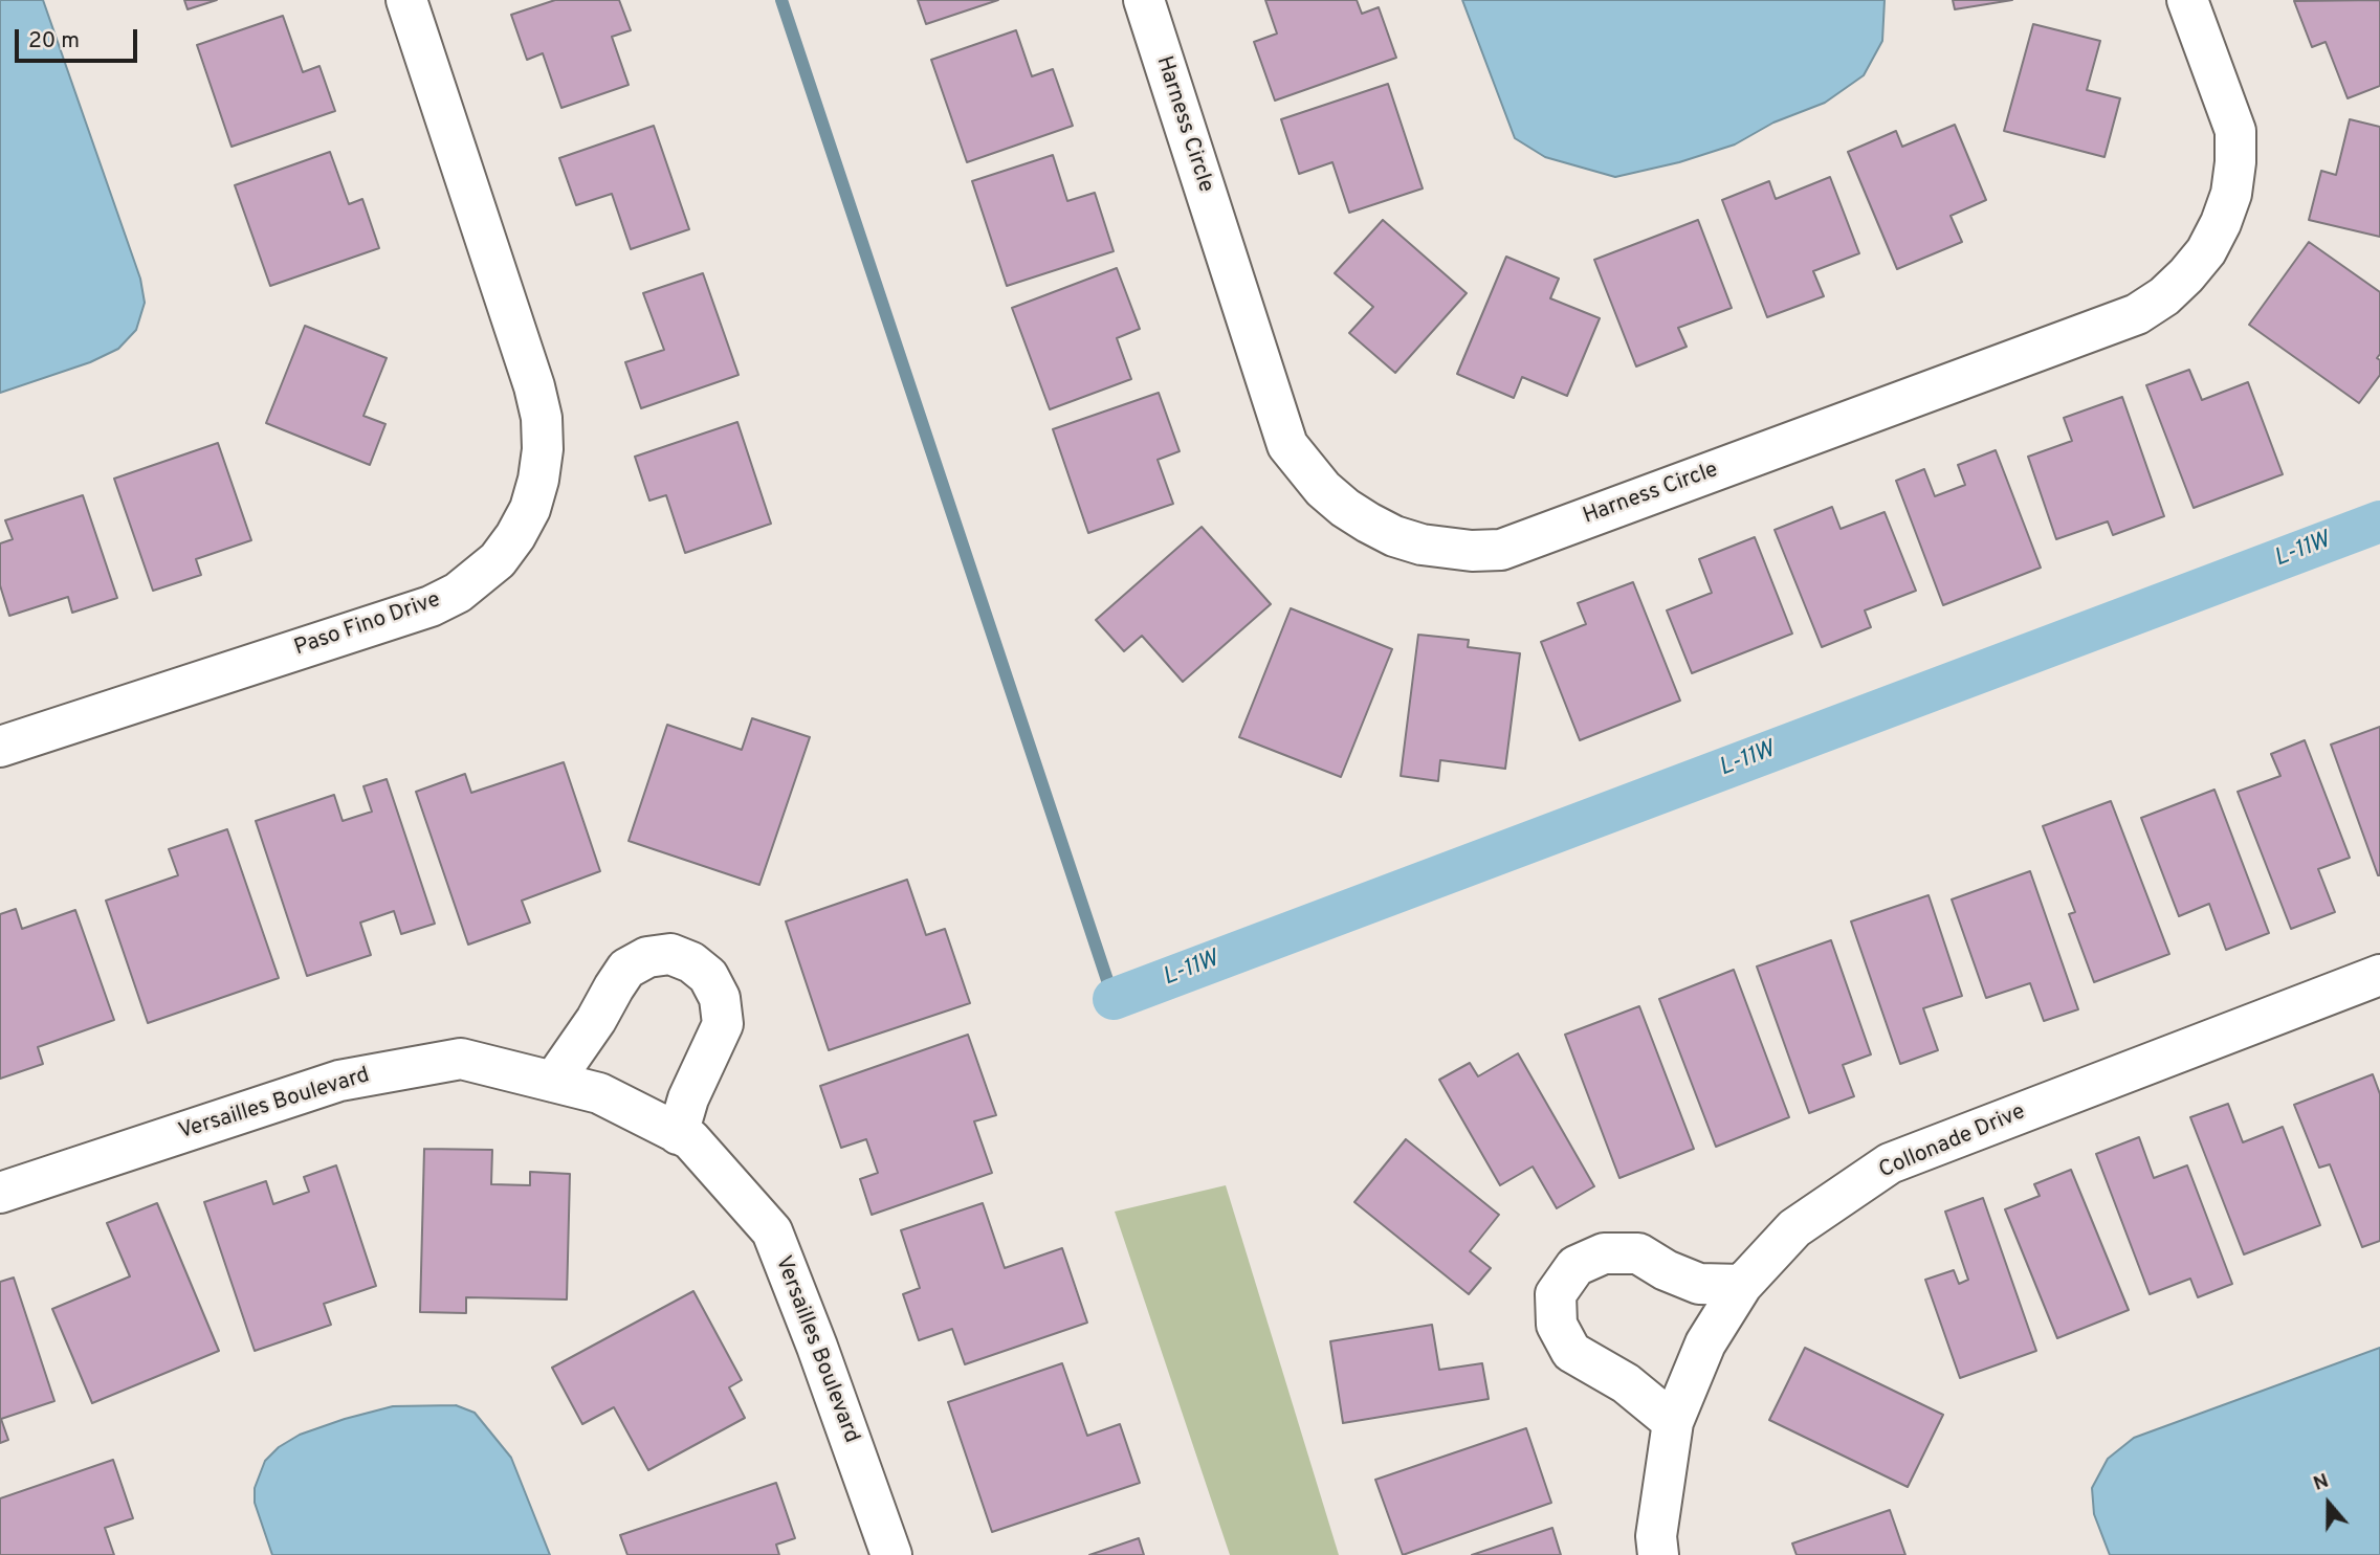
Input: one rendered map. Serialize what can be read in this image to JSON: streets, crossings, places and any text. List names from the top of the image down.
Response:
{
  "streets": {
    "street": [
      "Harness Circle",
      "Paso Fino Drive",
      "Versailles Boulevard",
      "Collonade Drive"
    ]
  },
  "water": ["L-11W"],
  "scale_bar": "20 m",
  "north": "top"
}
